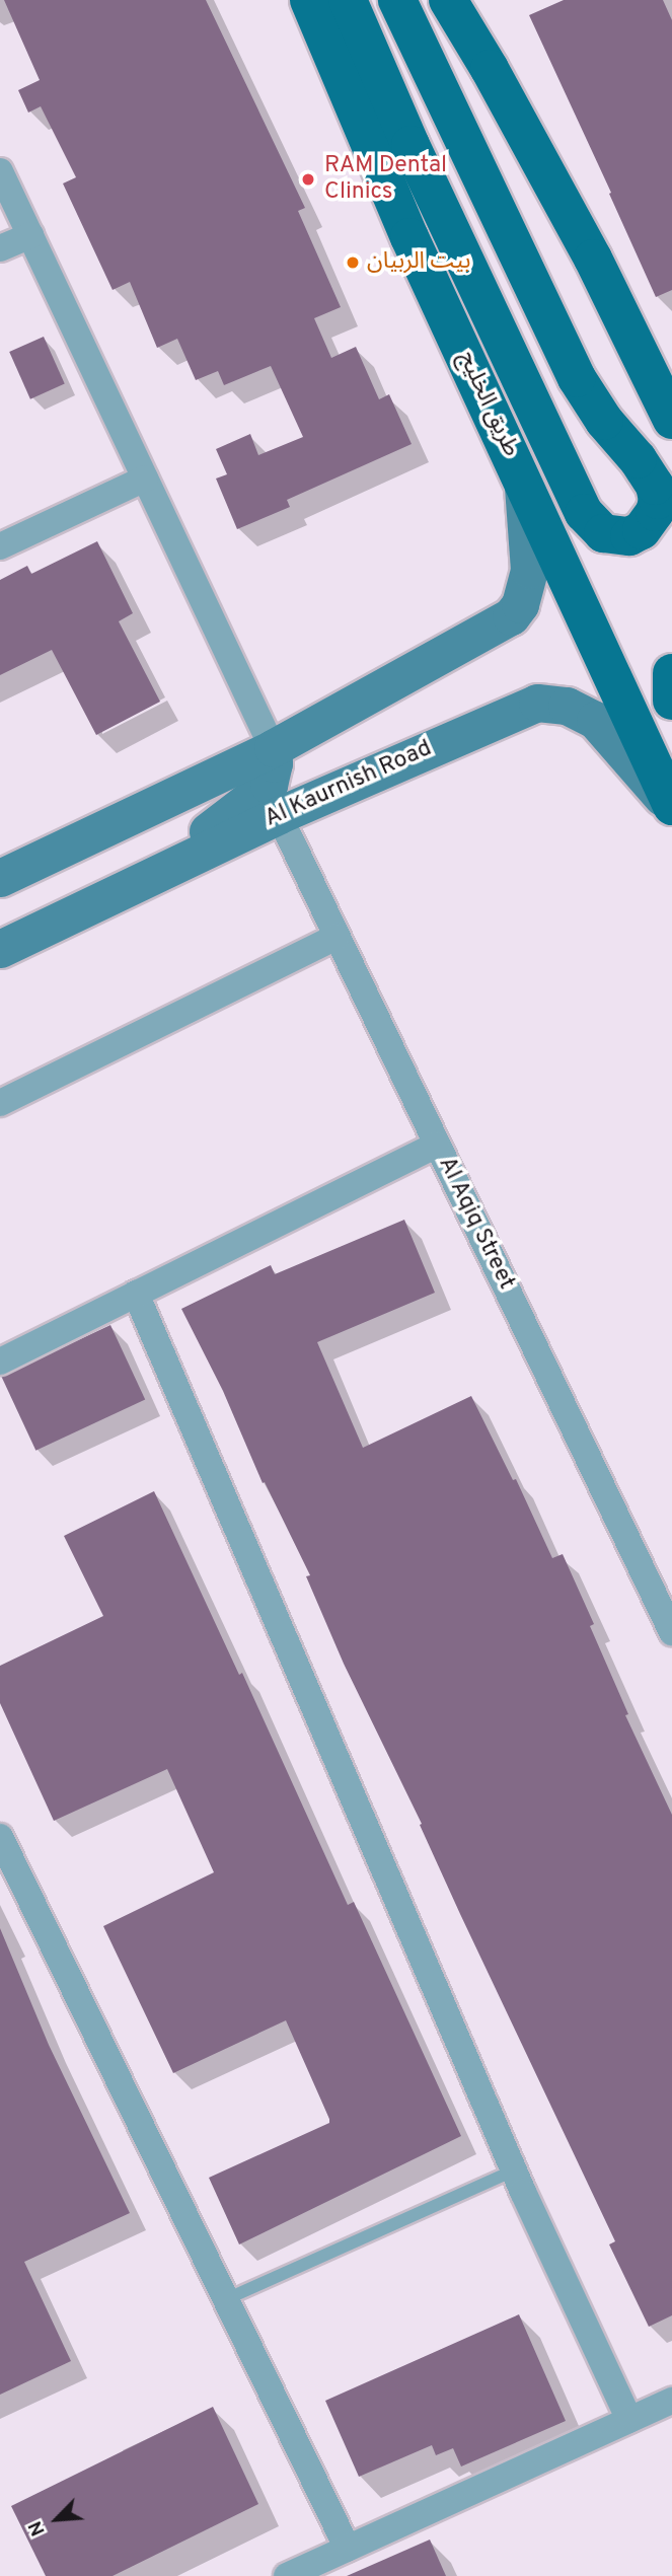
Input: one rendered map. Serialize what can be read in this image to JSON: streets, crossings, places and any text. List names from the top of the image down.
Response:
{
  "streets": {
    "main road": ["طريق الخليج"],
    "street": ["Al Kaurnish Road", "Al Aqiq Street"]
  },
  "crossings": [
    ["طريق الخليج", "Al Kaurnish Road"],
    ["Al Kaurnish Road", "Al Aqiq Street"]
  ],
  "places": ["RAM Dental Clinics", "بيت الربيان"],
  "north": "bottom left"
}
